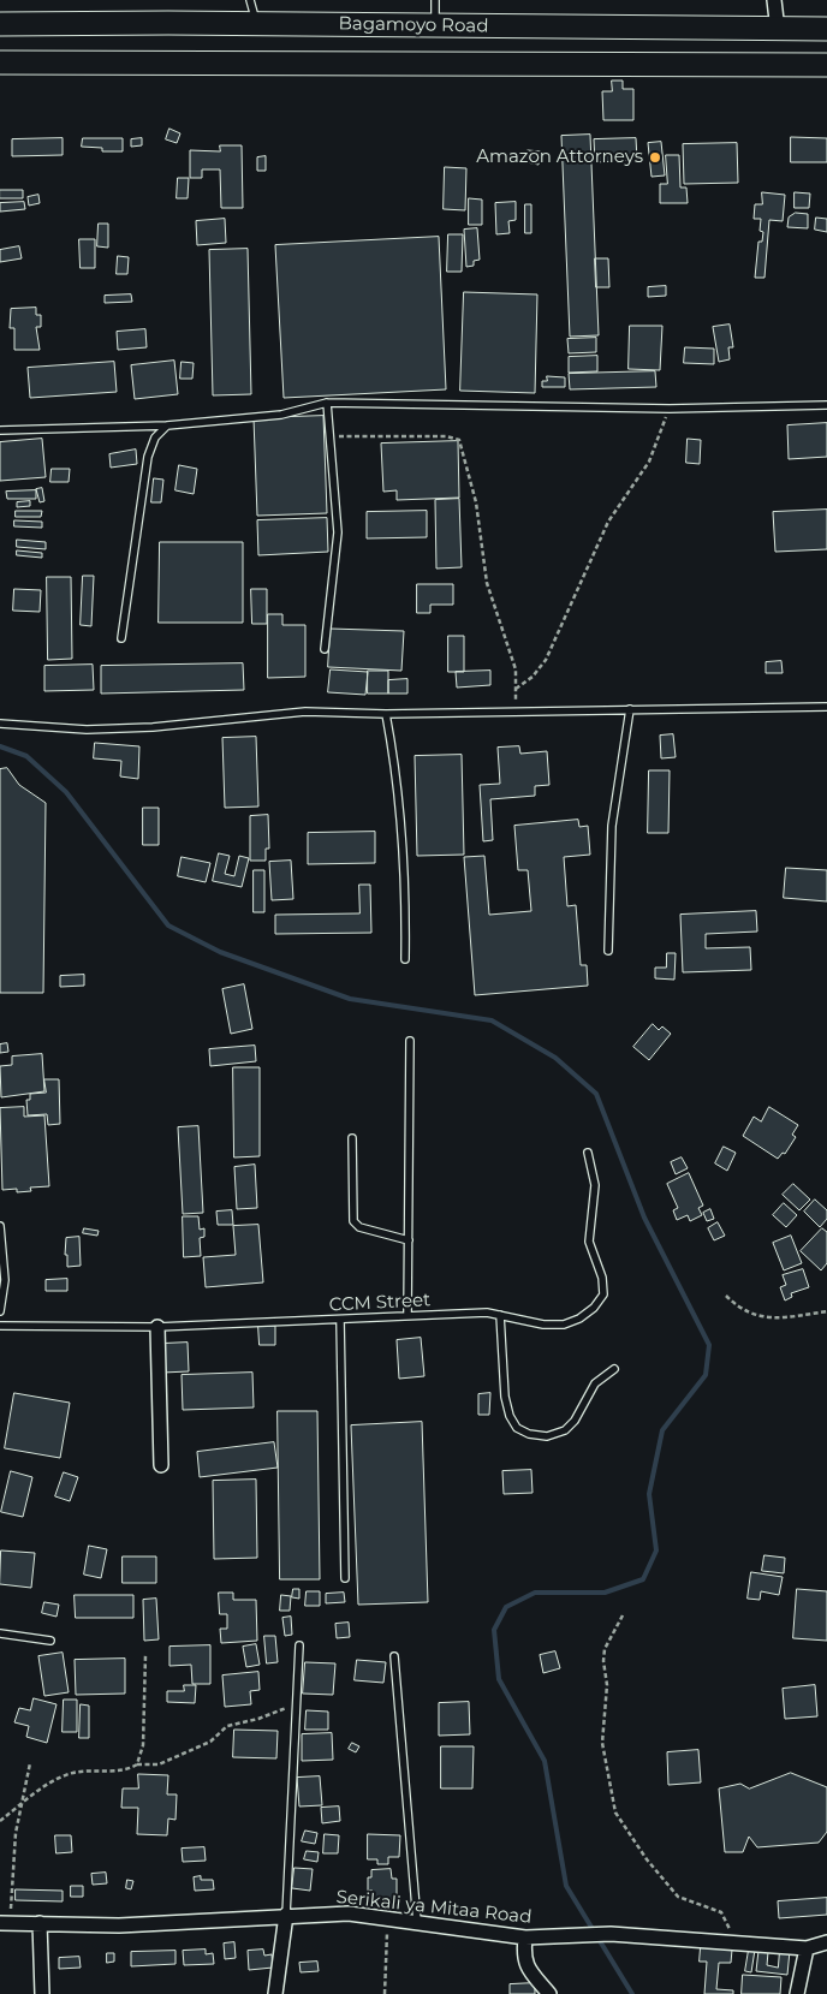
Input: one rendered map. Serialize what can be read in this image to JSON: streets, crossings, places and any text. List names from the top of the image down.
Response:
{
  "streets": {
    "highway": ["Bagamoyo Road"],
    "street": ["Serikali ya Mitaa Road"],
    "lane": ["CCM Street"]
  },
  "places": ["Amazon Attorneys"]
}
